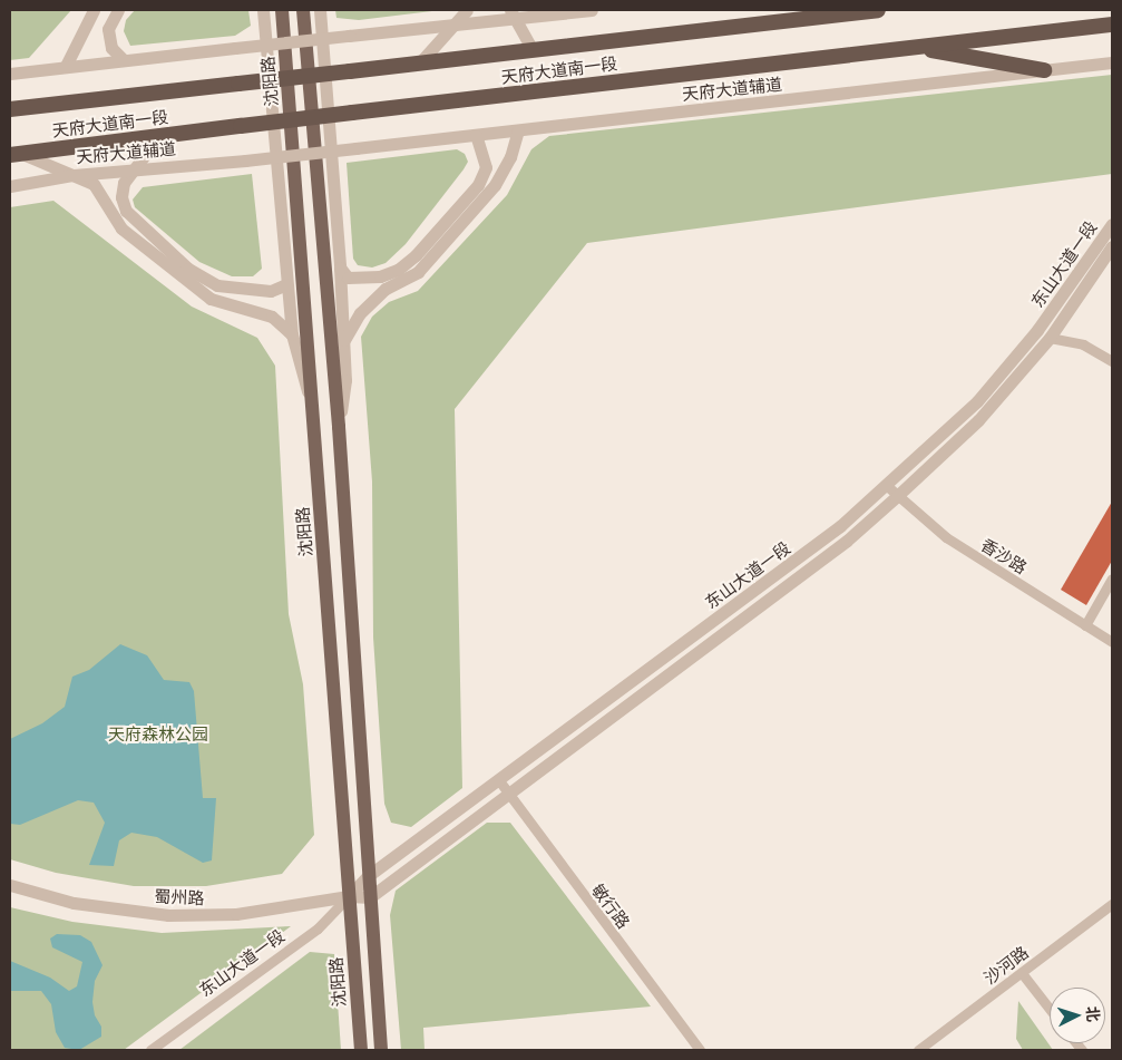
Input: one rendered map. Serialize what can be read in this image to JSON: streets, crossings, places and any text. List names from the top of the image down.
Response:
{
  "streets": {
    "highway": ["天府大道南一段"],
    "main road": ["沈阳路"],
    "street": [
      "天府大道辅道",
      "东山大道一段",
      "香沙路",
      "蜀州路",
      "敏行路",
      "沙河路"
    ]
  },
  "crossings": [
    ["沈阳路", "东山大道一段"],
    ["沈阳路", "蜀州路"],
    ["东山大道一段", "香沙路"],
    ["东山大道一段", "蜀州路"],
    ["东山大道一段", "敏行路"]
  ],
  "parks": ["天府森林公园"],
  "north": "right"
}
